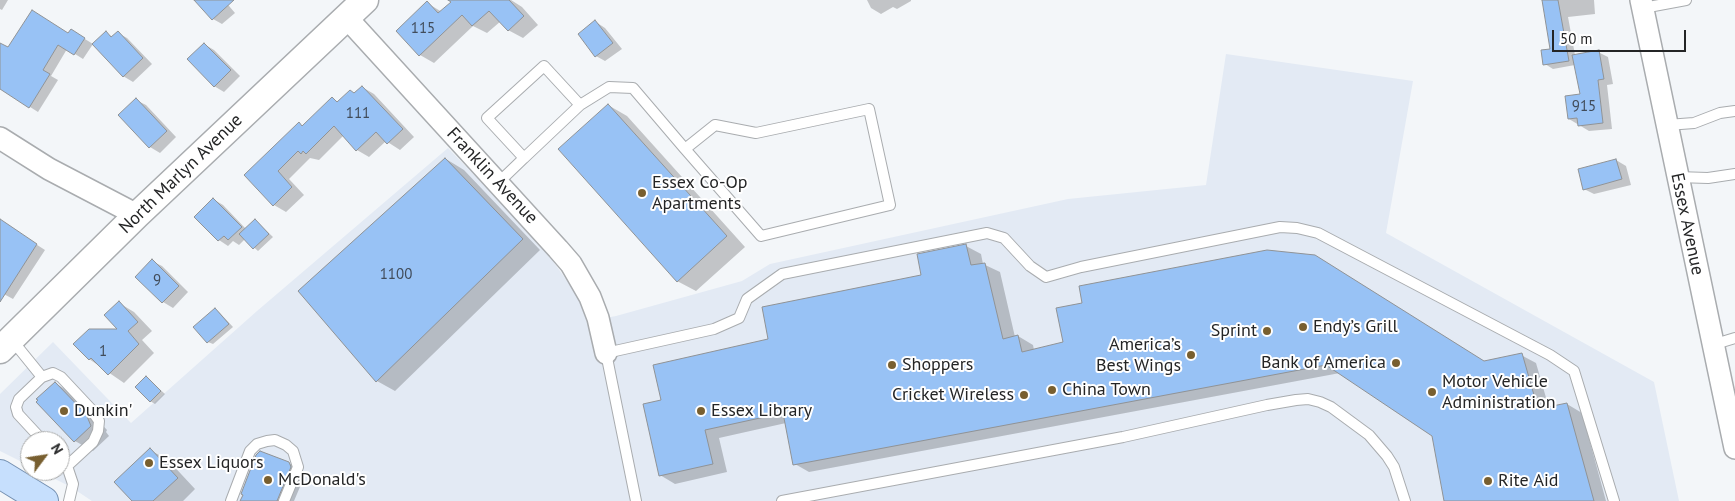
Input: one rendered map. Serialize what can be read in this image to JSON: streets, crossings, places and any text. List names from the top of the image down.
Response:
{
  "streets": {
    "street": ["North Marlyn Avenue", "Franklin Avenue", "Essex Avenue"]
  },
  "crossings": [
    ["North Marlyn Avenue", "Franklin Avenue"]
  ],
  "places": [
    "Essex Co-Op Apartments",
    "Endy’s Grill",
    "Sprint",
    "America’s Best Wings",
    "Bank of America",
    "Shoppers",
    "China Town",
    "Motor Vehicle Administration",
    "Cricket Wireless",
    "Dunkin'",
    "Essex Library",
    "Essex Liquors",
    "McDonald's",
    "Rite Aid"
  ],
  "house_numbers": [
    "115",
    "915",
    "111",
    "1100",
    "9",
    "1"
  ],
  "scale_bar": "50 m",
  "north": "top right"
}
